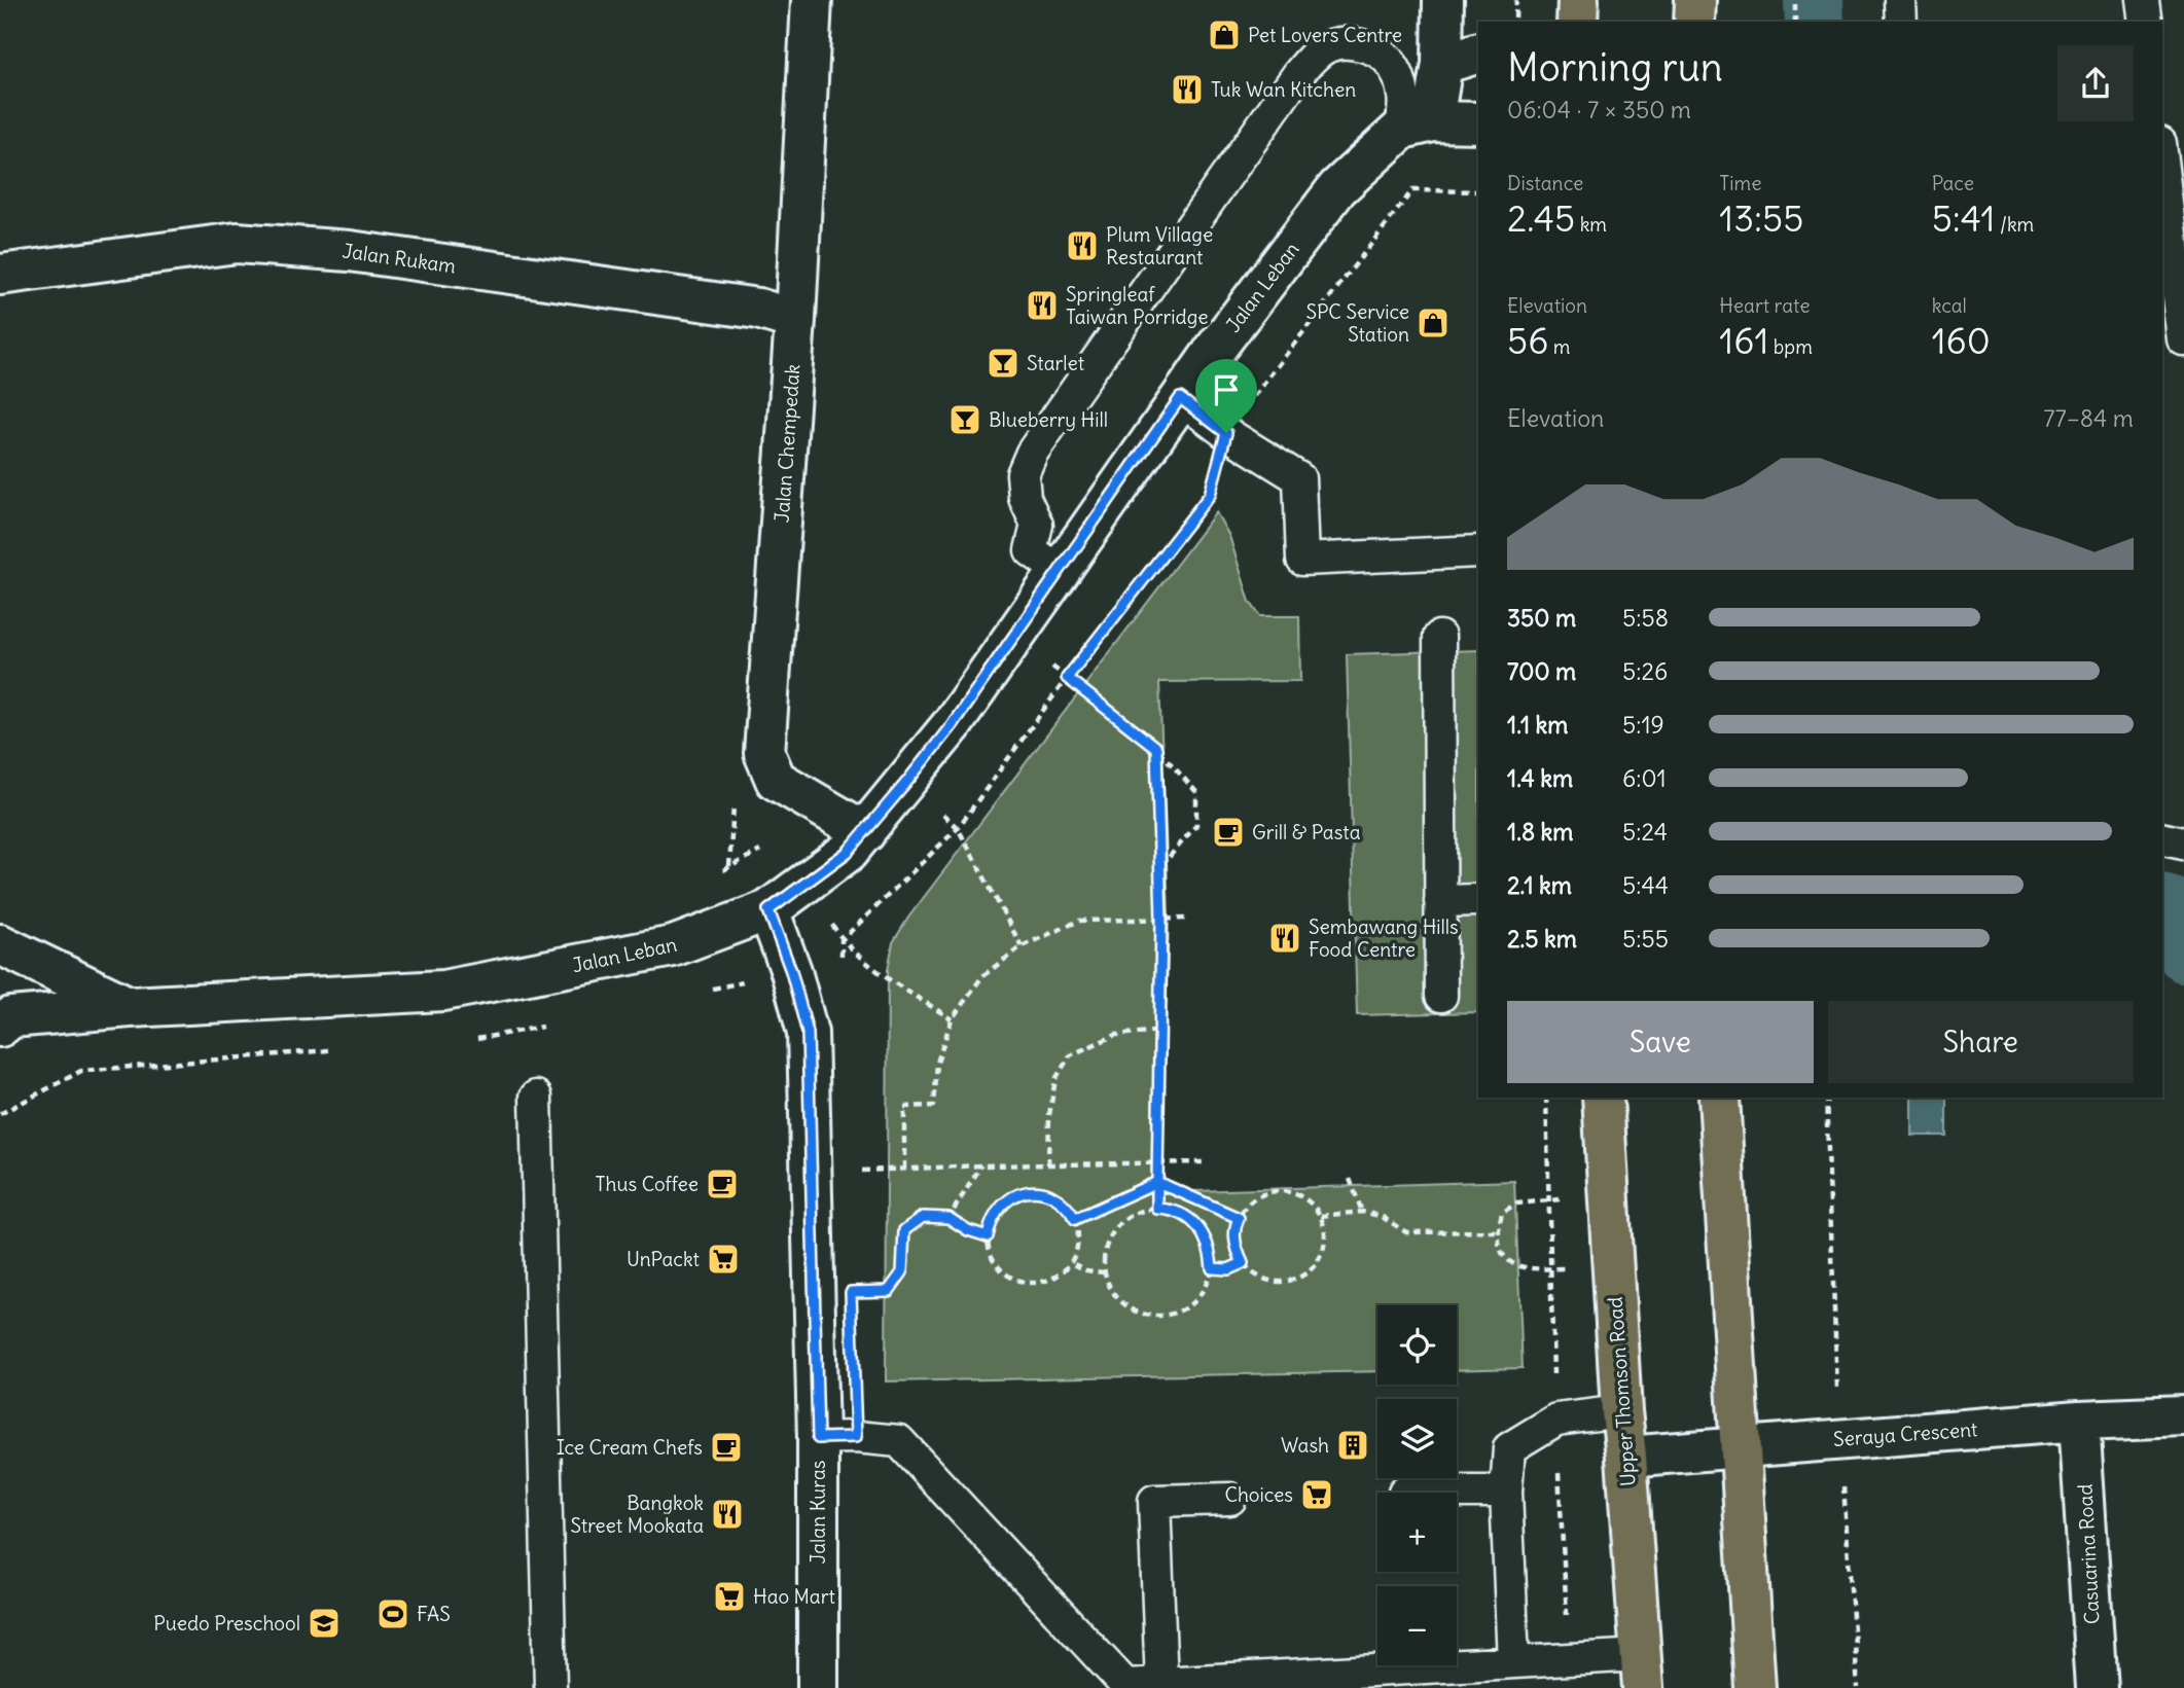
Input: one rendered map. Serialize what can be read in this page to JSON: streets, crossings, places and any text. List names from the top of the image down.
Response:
{
  "streets": {
    "main road": ["Upper Thomson Road"],
    "street": [
      "Jalan Rukam",
      "Jalan Leban",
      "Jalan Chempedak",
      "Seraya Crescent",
      "Jalan Kuras",
      "Casuarina Road"
    ]
  },
  "crossings": [
    ["Jalan Rukam", "Jalan Chempedak"],
    ["Jalan Leban", "Jalan Chempedak"],
    ["Jalan Leban", "Jalan Kuras"],
    ["Upper Thomson Road", "Seraya Crescent"],
    ["Seraya Crescent", "Casuarina Road"]
  ],
  "places": {
    "shop": ["Pet Lovers Centre", "SPC Service Station"],
    "restaurant": [
      "Tuk Wan Kitchen",
      "Plum Village Restaurant",
      "Springleaf Taiwan Porridge",
      "Sembawang Hills Food Centre",
      "Bangkok Street Mookata"
    ],
    "bar": ["Starlet", "Blueberry Hill"],
    "cafe": ["Grill & Pasta", "Thus Coffee", "Ice Cream Chefs"],
    "supermarket": ["UnPackt", "Choices", "Hao Mart"],
    "building": ["Wash"],
    "sports": ["FAS"],
    "school or university": ["Puedo Preschool"]
  },
  "page": {
    "heading": ["Morning run", "06:04 · 7 × 350 m"],
    "stats": [
      ["Distance", "2.45 km"],
      ["Time", "13:55"],
      ["Pace", "5:41 /km"],
      ["Elevation", "56 m"],
      ["Heart rate", "161 bpm"],
      ["kcal", "160"]
    ],
    "chart": ["Elevation", "77–84 m"],
    "list": [
      {
        "name": "350 m",
        "note": "5:58"
      },
      {
        "name": "700 m",
        "note": "5:26"
      },
      {
        "name": "1.1 km",
        "note": "5:19"
      },
      {
        "name": "1.4 km",
        "note": "6:01"
      },
      {
        "name": "1.8 km",
        "note": "5:24"
      },
      {
        "name": "2.1 km",
        "note": "5:44"
      },
      {
        "name": "2.5 km",
        "note": "5:55"
      }
    ],
    "buttons": ["Save", "Share"],
    "map_buttons": ["+", "−"]
  }
}
